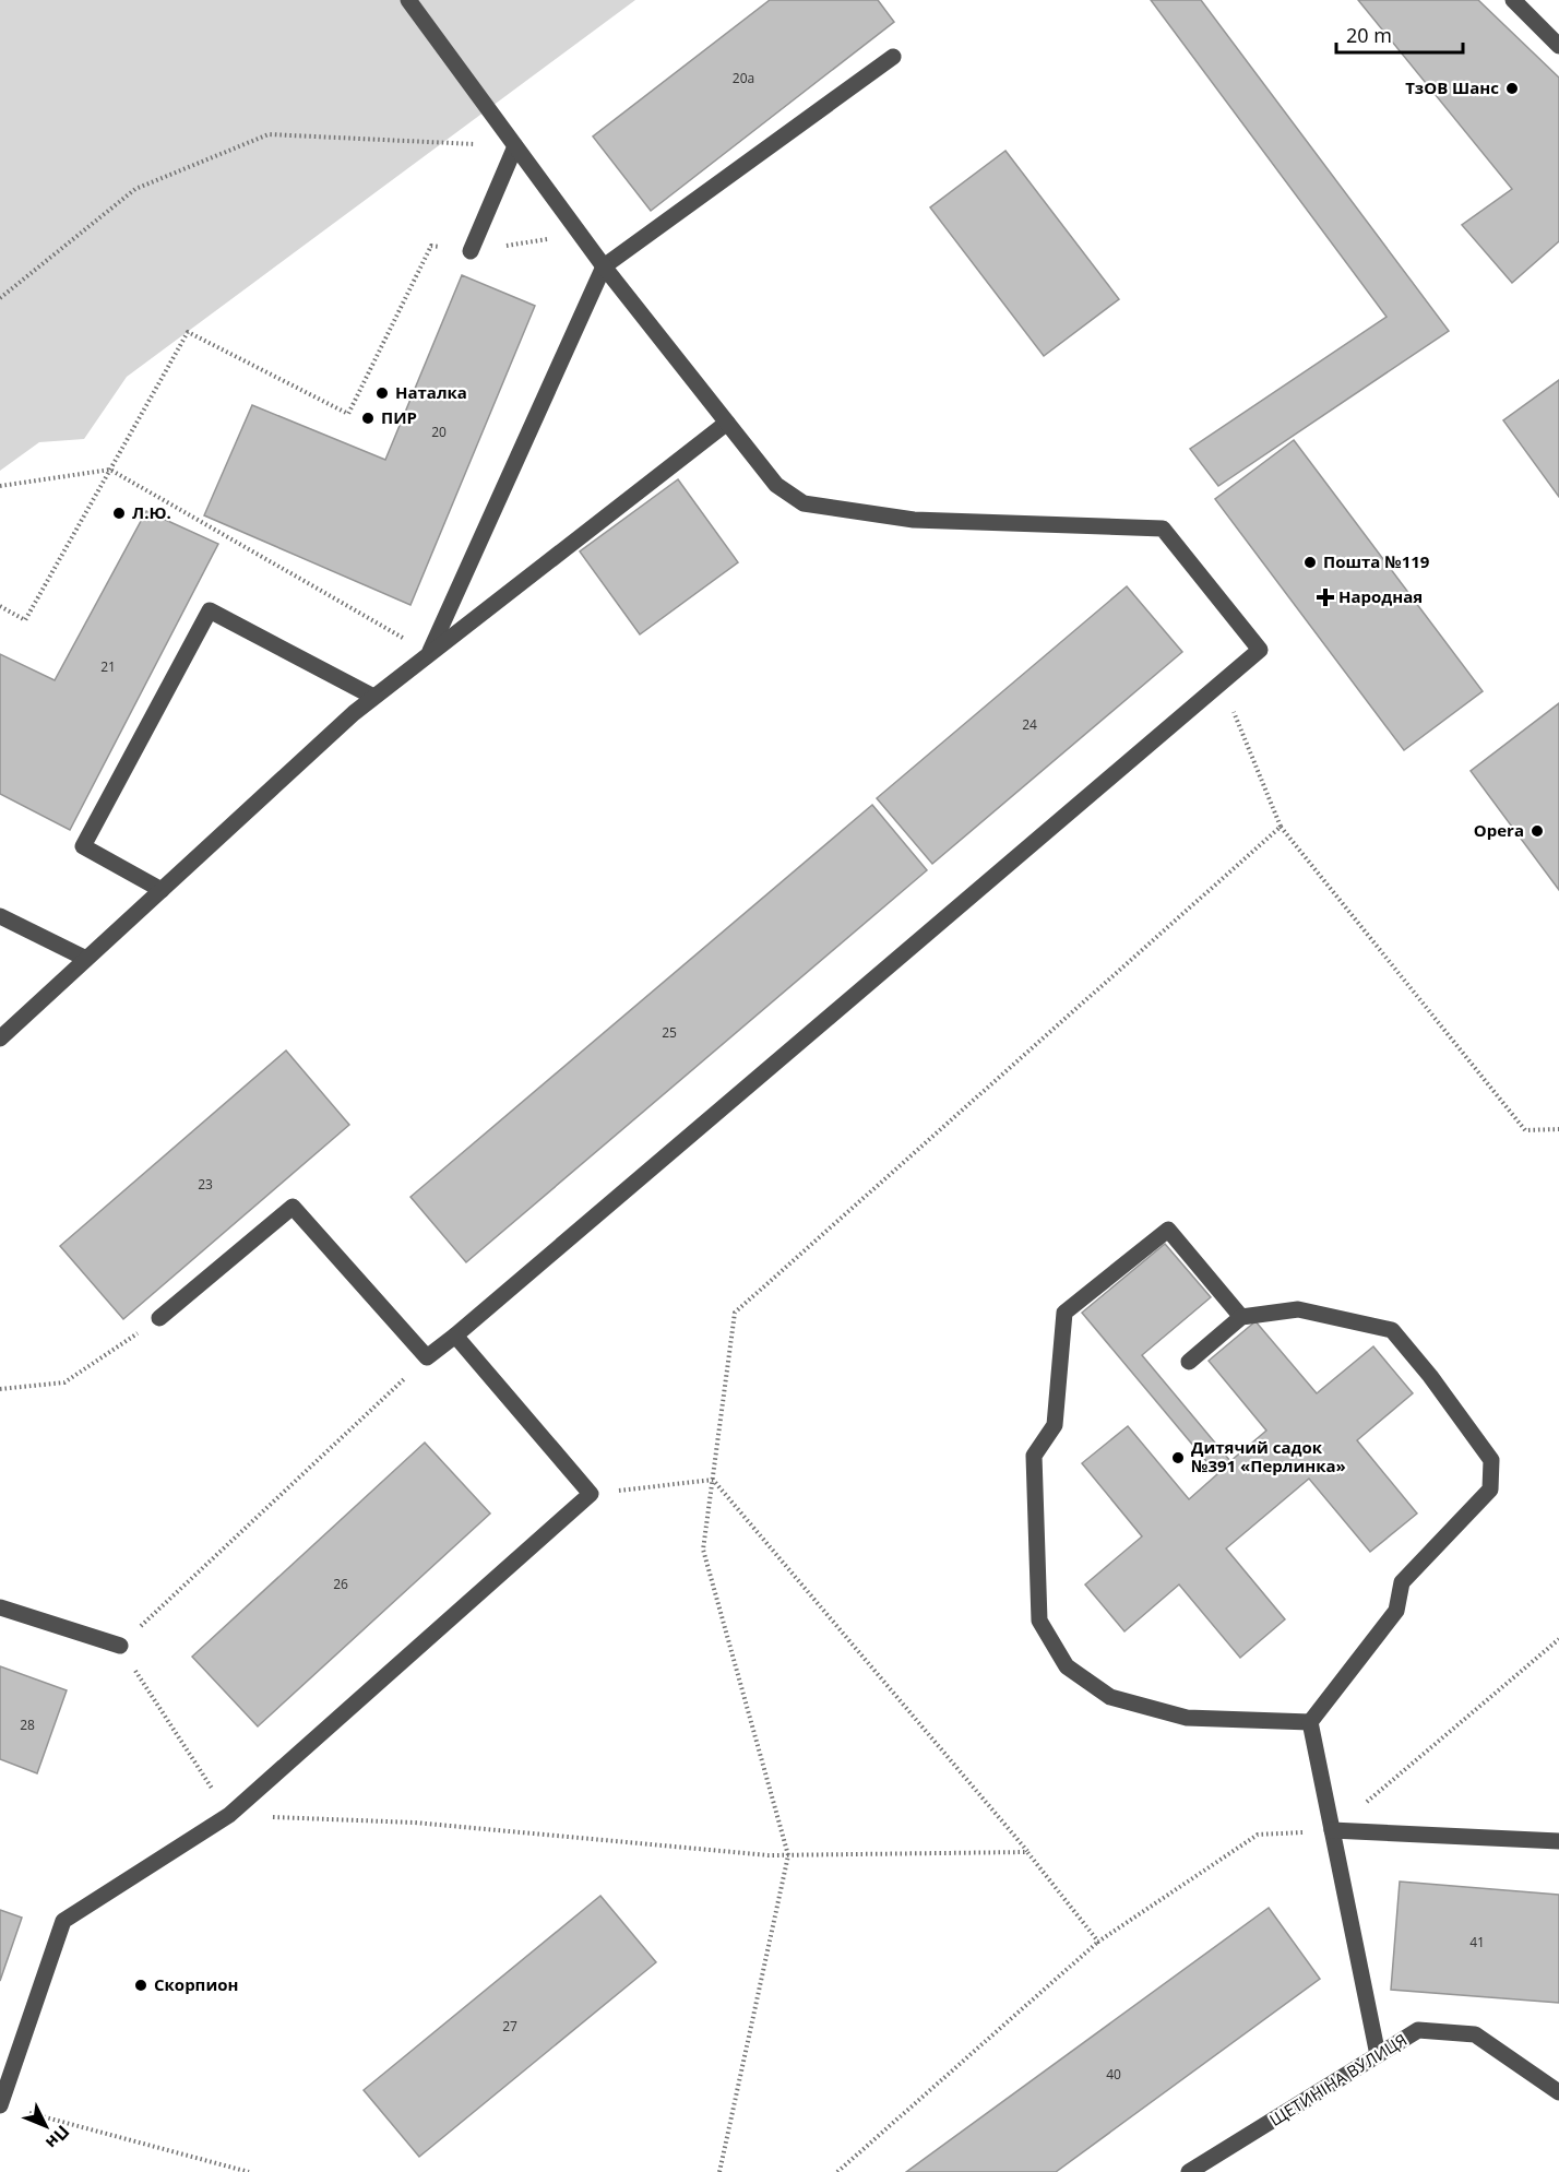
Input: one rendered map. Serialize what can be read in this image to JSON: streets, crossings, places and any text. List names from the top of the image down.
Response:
{
  "streets": {
    "street": ["ЩЕТИНІНА ВУЛИЦЯ"]
  },
  "places": {
    "other": [
      "ТзОВ Шанс",
      "Наталка",
      "ПИР",
      "Л.Ю.",
      "Пошта №119",
      "Opera",
      "Дитячий садок №391 «Перлинка»",
      "Скорпион"
    ],
    "health": ["Народная"]
  },
  "house_numbers": [
    "20а",
    "20",
    "21",
    "24",
    "25",
    "23",
    "26",
    "28",
    "41",
    "27",
    "40"
  ],
  "scale_bar": "20 m",
  "north": "bottom right"
}
